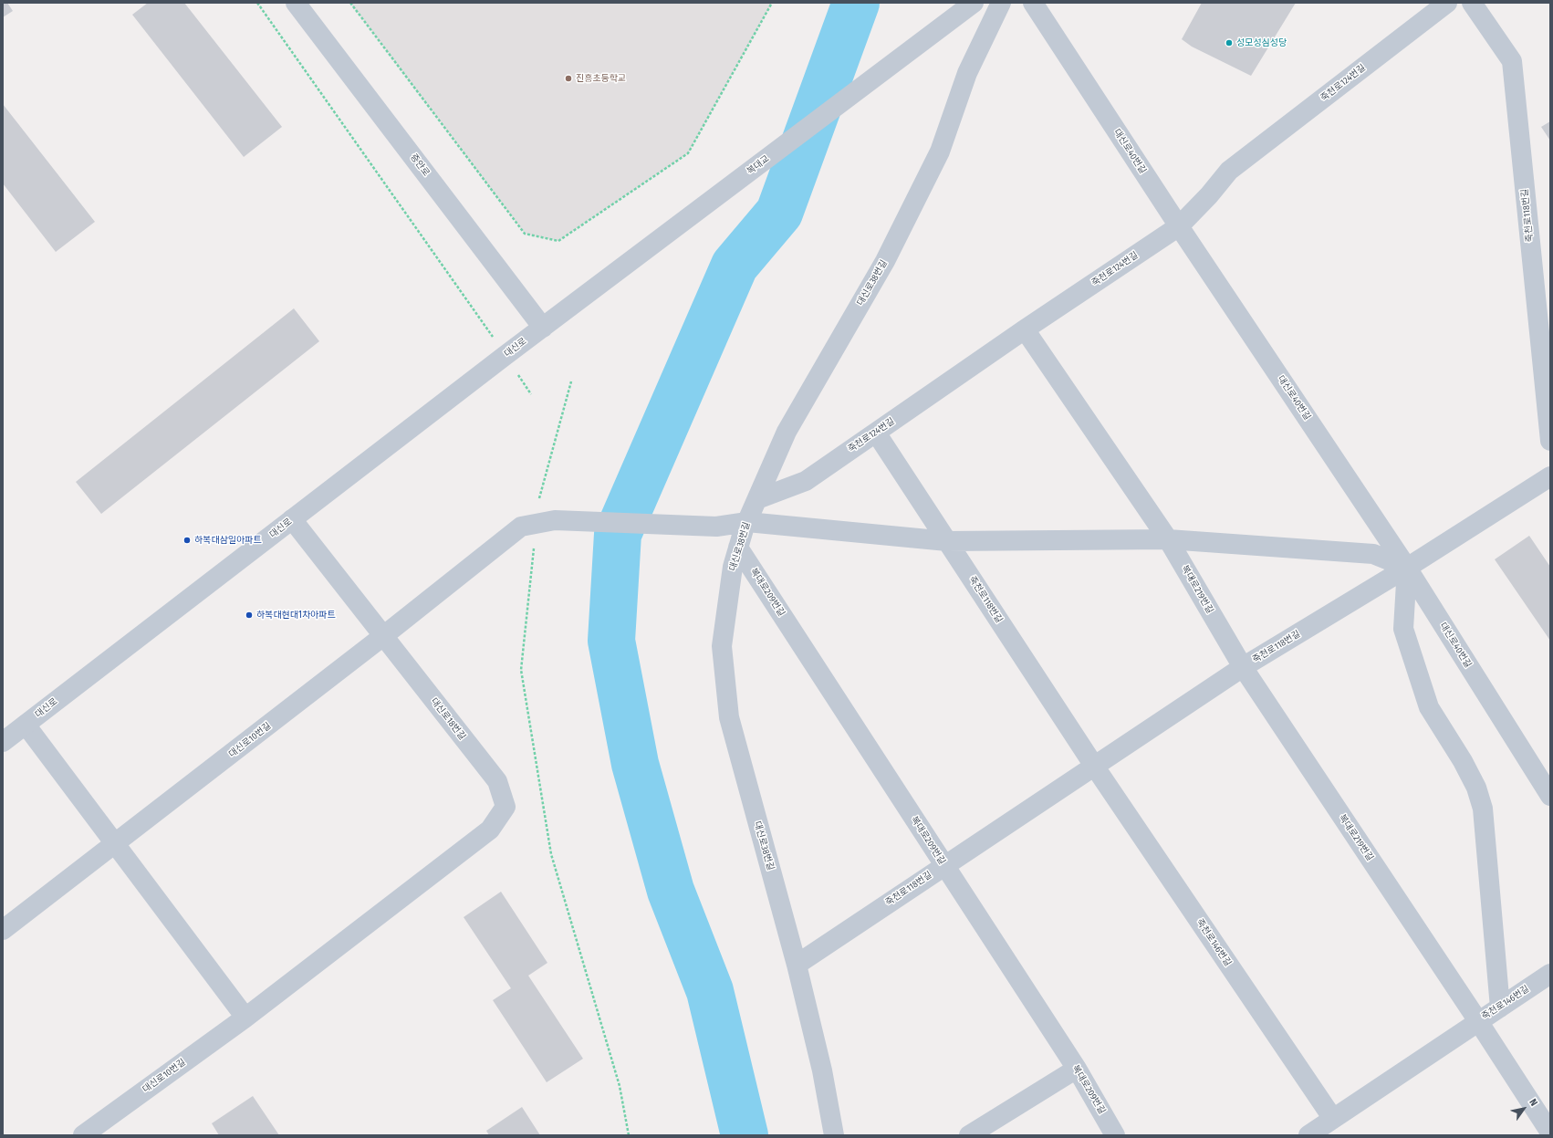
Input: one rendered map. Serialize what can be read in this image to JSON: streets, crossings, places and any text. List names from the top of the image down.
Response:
{
  "streets": {
    "street": [
      "죽천로124번길",
      "대신로40번길",
      "증안로",
      "복대교",
      "죽천로118번길",
      "대신로38번길",
      "대신로",
      "복대로219번길",
      "복대로209번길",
      "대신로18번길",
      "대신로10번길",
      "죽천로146번길"
    ]
  },
  "crossings": [
    ["죽천로124번길", "대신로40번길"],
    ["죽천로124번길", "죽천로118번길"],
    ["죽천로124번길", "대신로38번길"],
    ["죽천로124번길", "복대로219번길"],
    ["대신로40번길", "죽천로118번길"],
    ["증안로", "복대교"],
    ["증안로", "대신로"],
    ["복대교", "대신로"],
    ["죽천로118번길", "대신로38번길"],
    ["죽천로118번길", "복대로219번길"],
    ["죽천로118번길", "복대로209번길"],
    ["죽천로118번길", "죽천로146번길"],
    ["대신로38번길", "복대로209번길"],
    ["대신로", "대신로18번길"],
    ["복대로219번길", "죽천로146번길"],
    ["대신로18번길", "대신로10번길"]
  ],
  "places": [
    "성모성심성당",
    "진흥초등학교",
    "하복대삼일아파트",
    "하복대현대1차아파트"
  ],
  "north": "top right"
}
